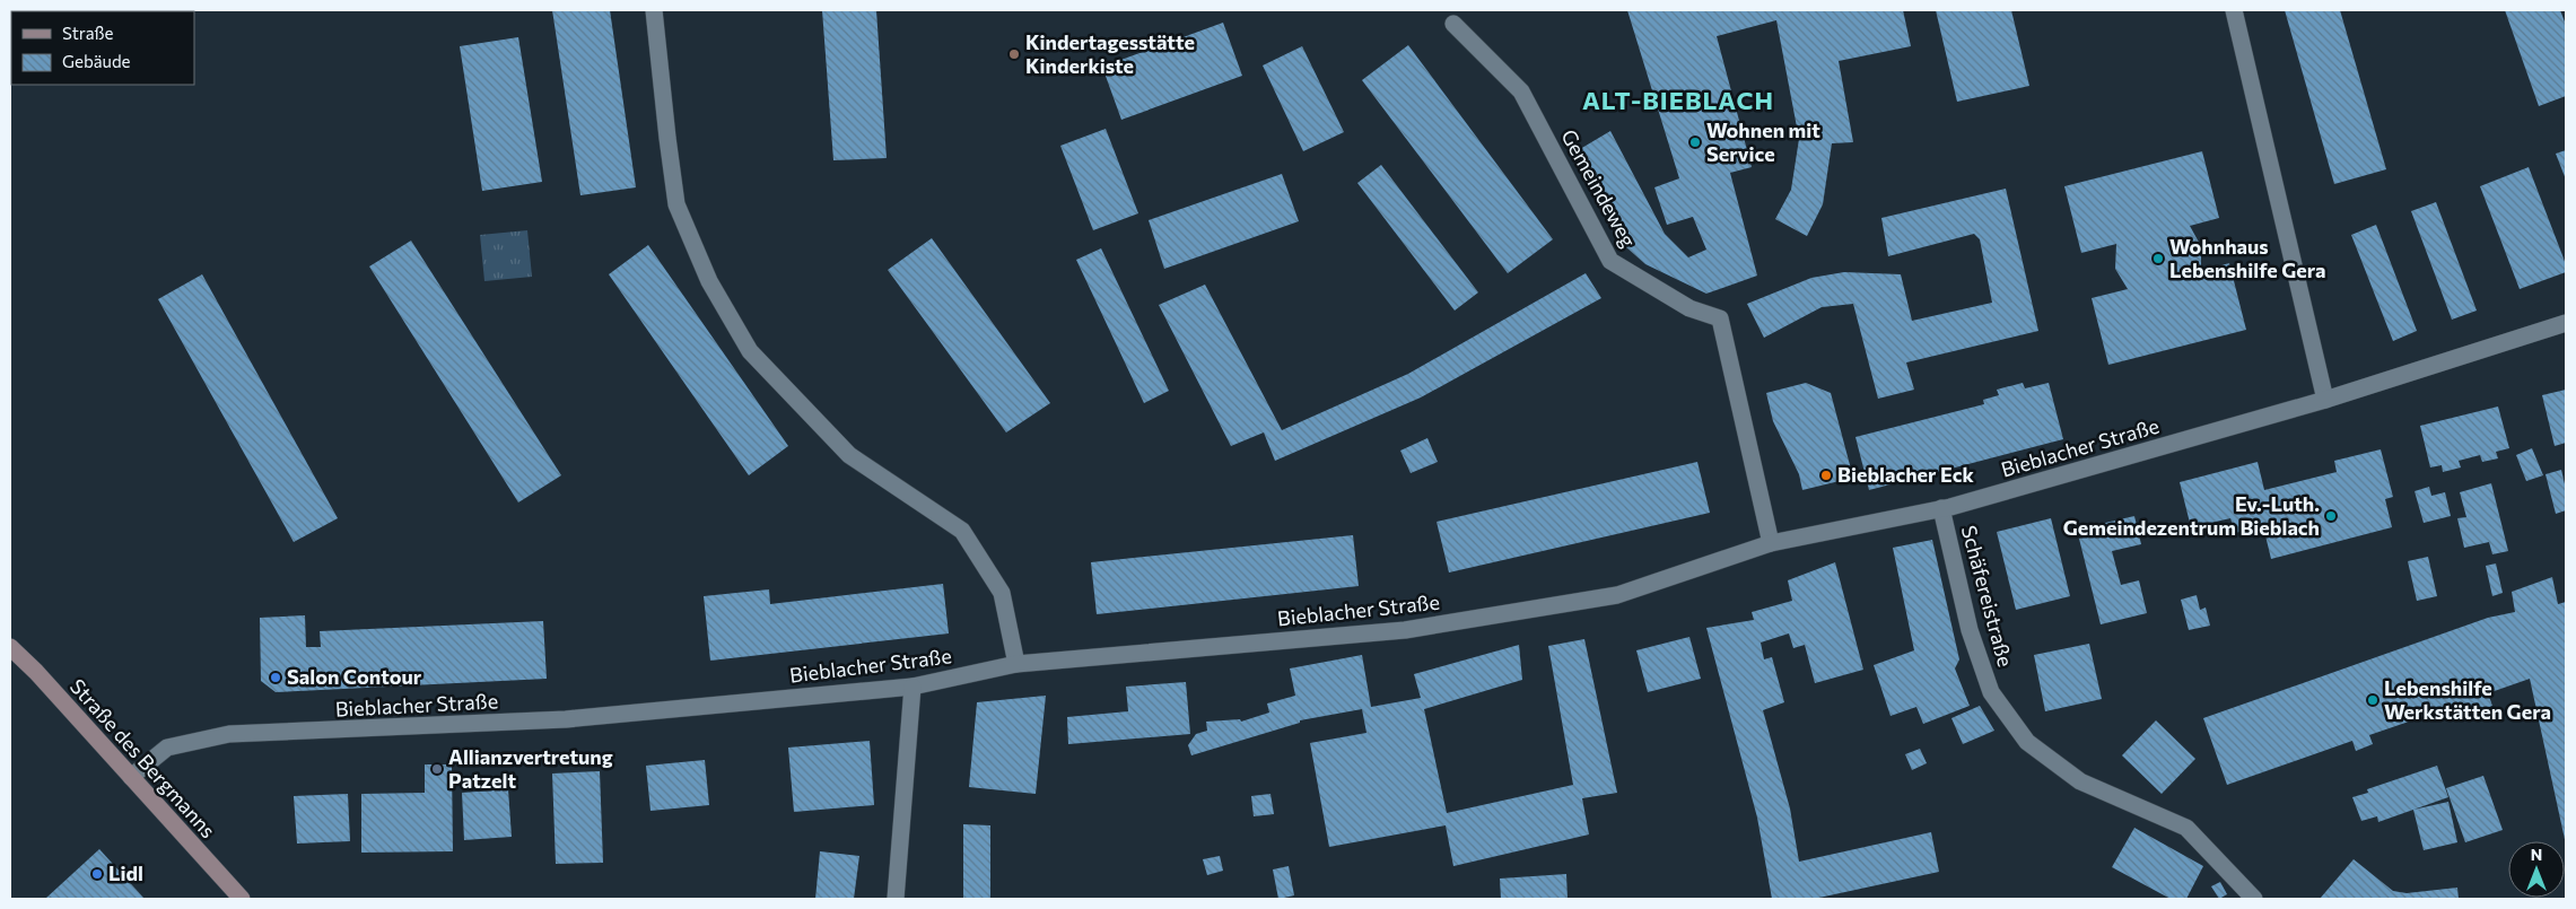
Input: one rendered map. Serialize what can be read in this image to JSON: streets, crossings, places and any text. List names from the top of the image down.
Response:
{
  "streets": {
    "main road": ["Straße des Bergmanns"],
    "street": ["Gemeindeweg", "Bieblacher Straße", "Schäfereistraße"]
  },
  "crossings": [
    ["Gemeindeweg", "Bieblacher Straße"],
    ["Bieblacher Straße", "Schäfereistraße"],
    ["Bieblacher Straße", "Straße des Bergmanns"]
  ],
  "districts": ["ALT-BIEBLACH"],
  "places": [
    "Kindertagesstätte Kinderkiste",
    "Wohnen mit Service",
    "Wohnhaus Lebenshilfe Gera",
    "Bieblacher Eck",
    "Ev.-Luth. Gemeindezentrum Bieblach",
    "Salon Contour",
    "Lebenshilfe Werkstätten Gera",
    "Allianzvertretung Patzelt",
    "Lidl"
  ],
  "legend": ["Straße", "Gebäude"],
  "north": "top"
}
